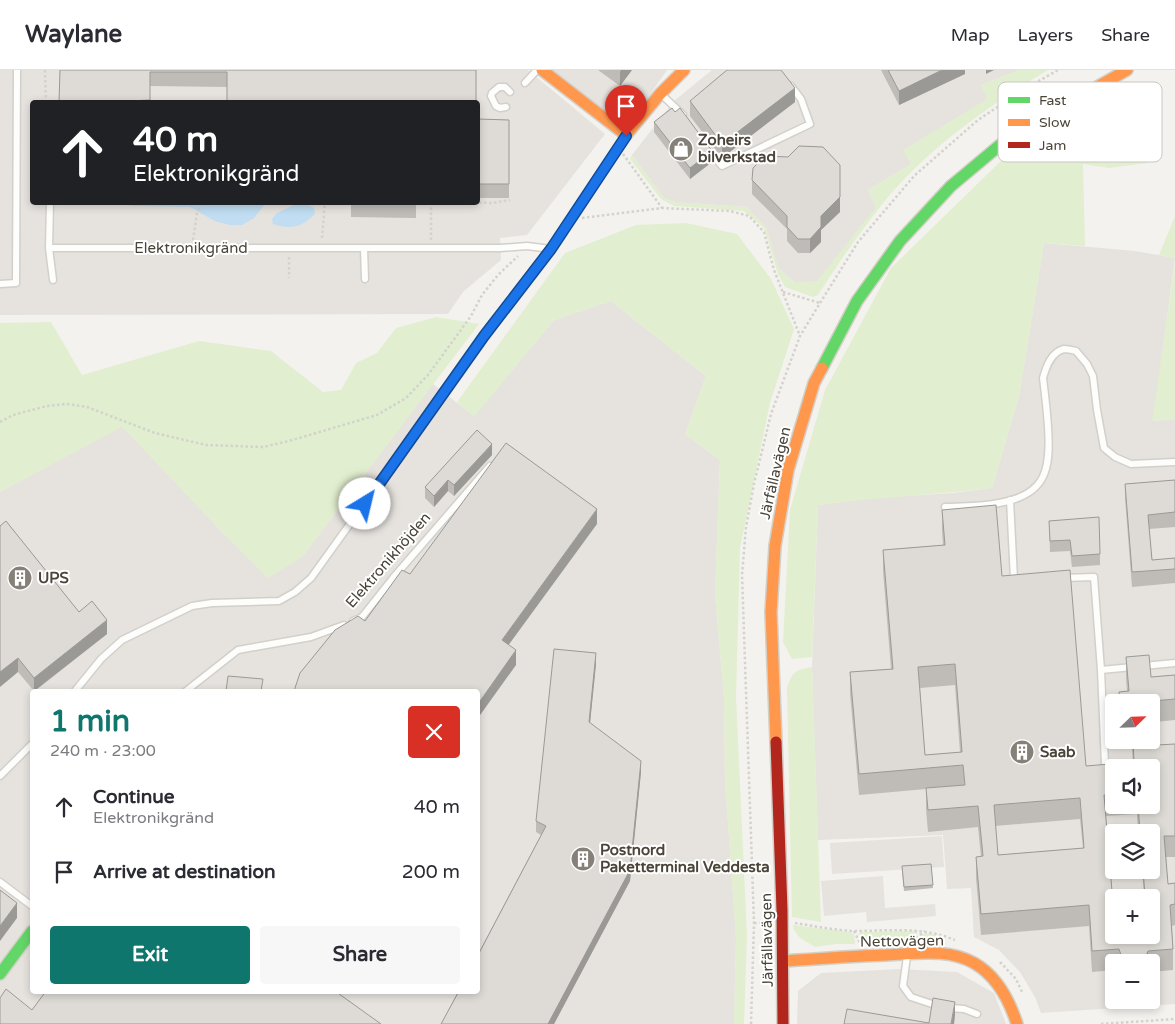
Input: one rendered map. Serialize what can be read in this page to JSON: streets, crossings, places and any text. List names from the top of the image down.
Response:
{
  "streets": {
    "street": ["Järfällavägen", "Nettovägen"],
    "lane": ["Elektronikgränd", "Elektronikhöjden"]
  },
  "crossings": [
    ["Järfällavägen", "Nettovägen"]
  ],
  "places": {
    "shop": ["Zoheirs bilverkstad"],
    "building": ["UPS", "Saab", "Postnord Paketterminal Veddesta"]
  },
  "legend": ["Fast", "Slow", "Jam"],
  "north": "top right",
  "page": {
    "header": "Waylane",
    "nav": ["Map", "Layers", "Share"],
    "turn": ["40 m", "Elektronikgränd"],
    "heading": ["1 min", "240 m · 23:00"],
    "map_buttons": ["+", "−"],
    "list": [
      {
        "name": "Continue",
        "note": "Elektronikgränd",
        "value": "40 m"
      },
      {
        "name": "Arrive at destination",
        "value": "200 m"
      }
    ],
    "buttons": ["Exit", "Share"]
  }
}
